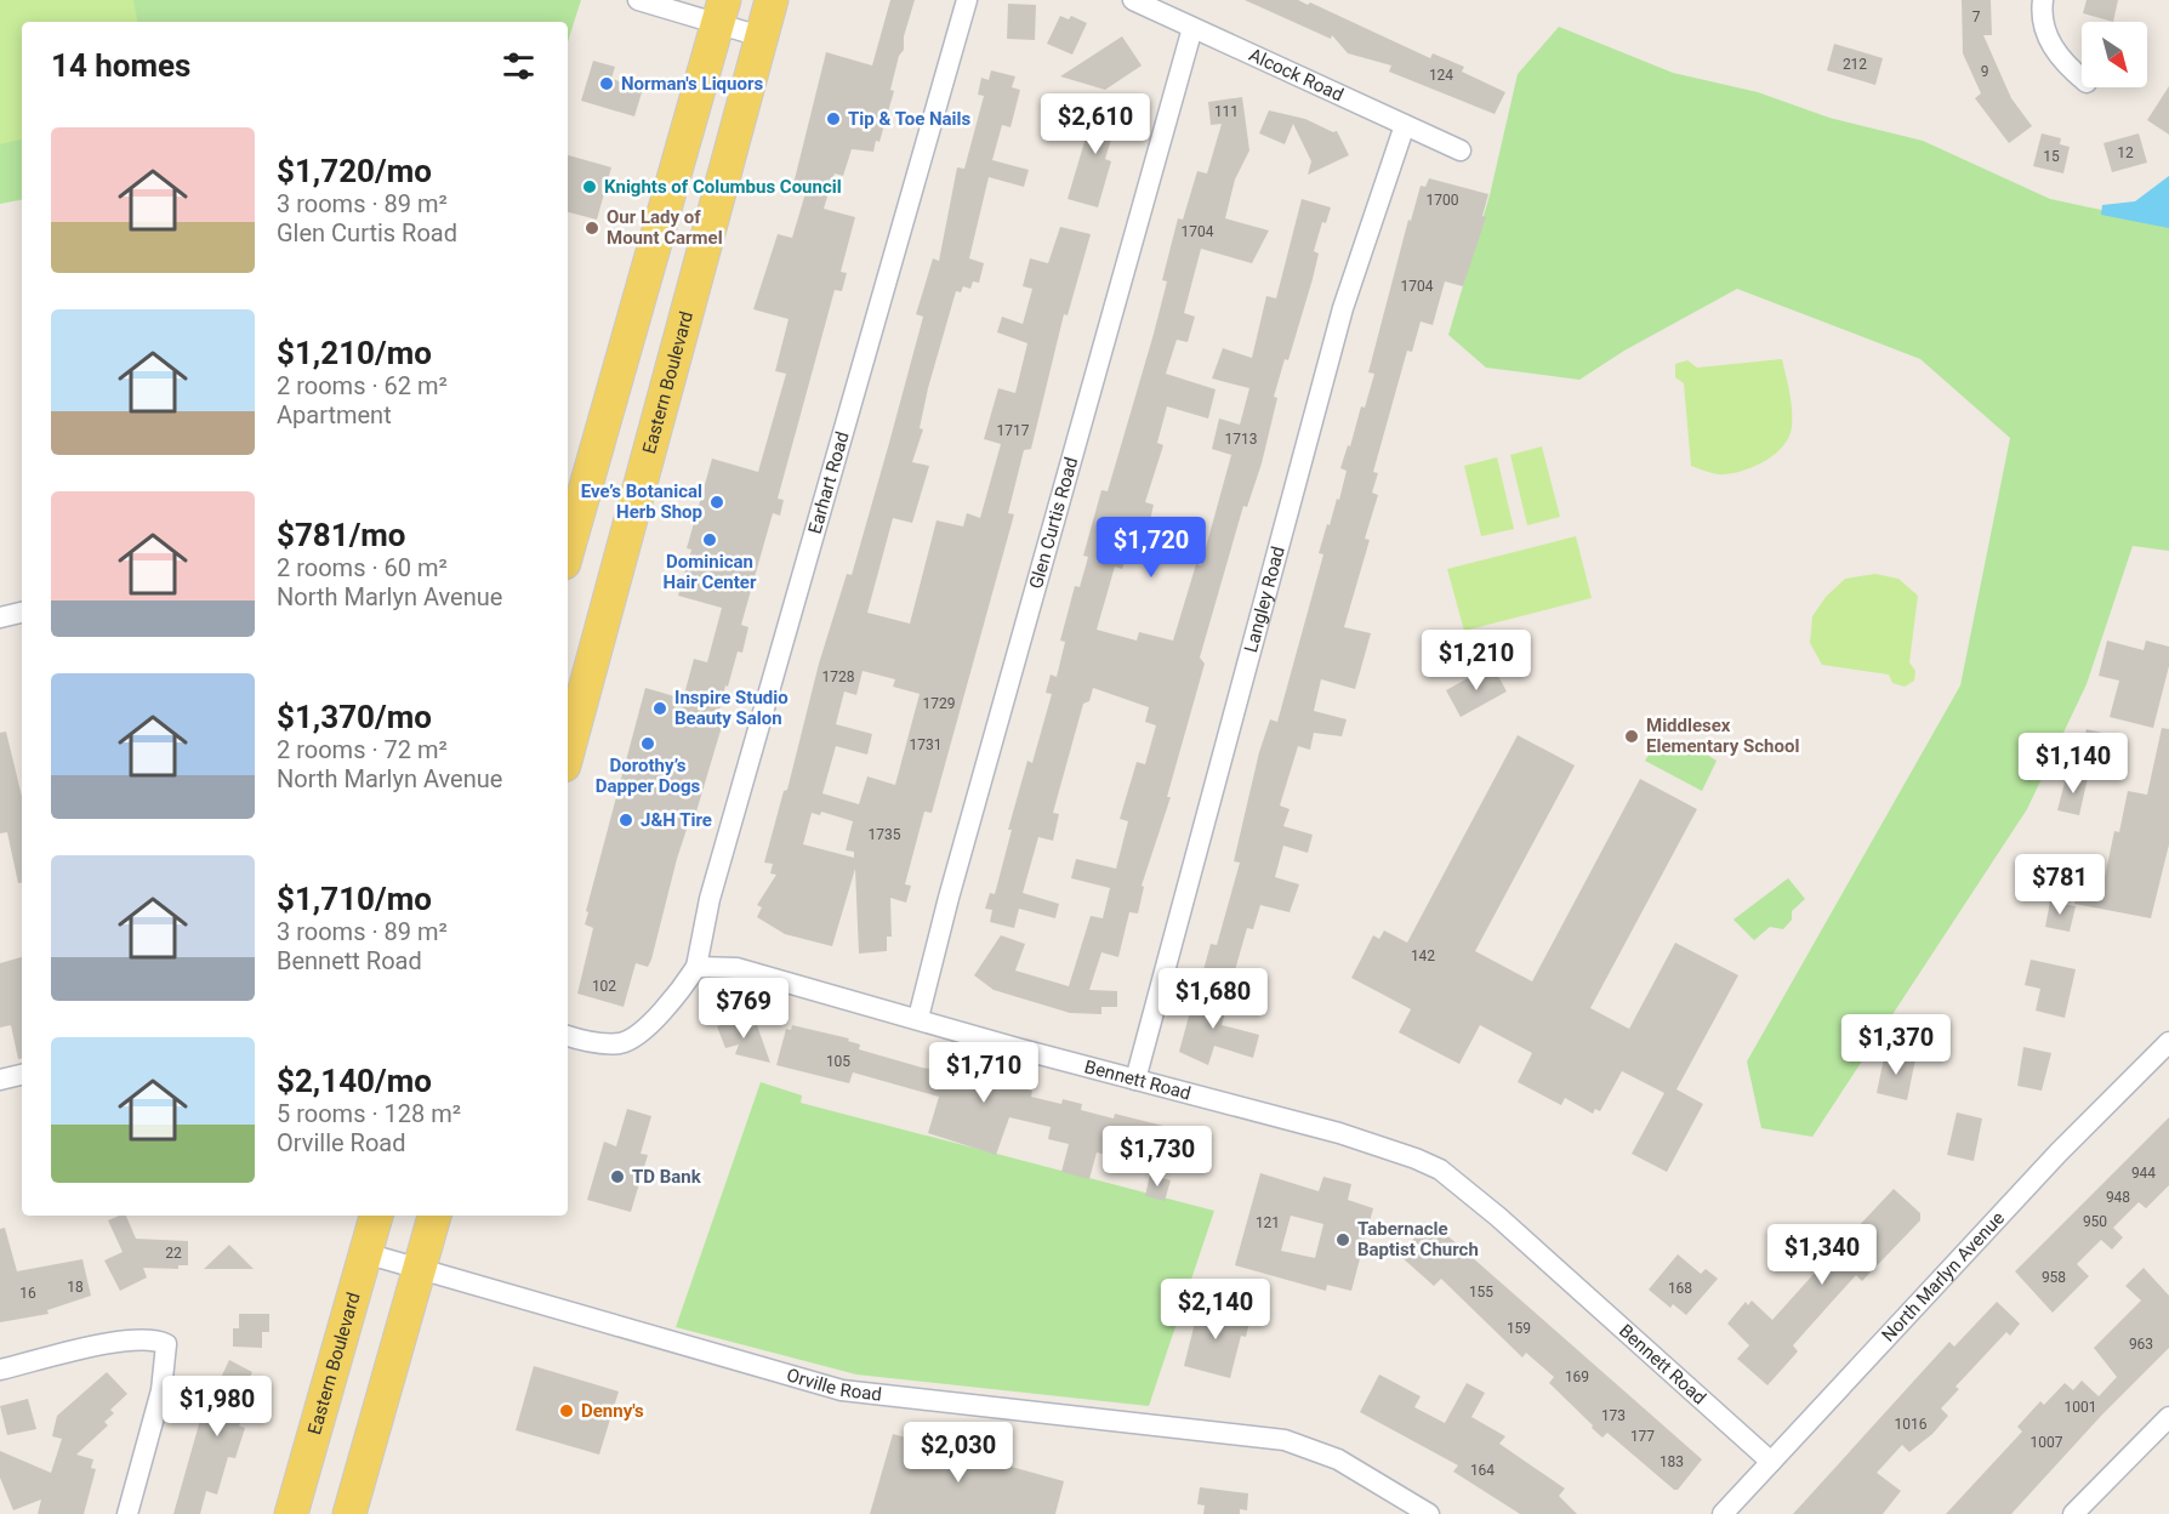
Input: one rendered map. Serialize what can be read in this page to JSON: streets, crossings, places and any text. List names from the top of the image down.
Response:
{
  "streets": {
    "main road": ["Eastern Boulevard"],
    "street": [
      "Alcock Road",
      "Earhart Road",
      "Glen Curtis Road",
      "Langley Road",
      "Bennett Road",
      "North Marlyn Avenue",
      "Orville Road"
    ]
  },
  "crossings": [
    ["Alcock Road", "Glen Curtis Road"],
    ["Alcock Road", "Langley Road"],
    ["Eastern Boulevard", "Orville Road"],
    ["Earhart Road", "Bennett Road"],
    ["Glen Curtis Road", "Bennett Road"],
    ["Langley Road", "Bennett Road"],
    ["Bennett Road", "North Marlyn Avenue"]
  ],
  "places": [
    "Norman's Liquors",
    "Tip & Toe Nails",
    "Knights of Columbus Council",
    "Our Lady of Mount Carmel",
    "Eve’s Botanical Herb Shop",
    "Dominican Hair Center",
    "Inspire Studio Beauty Salon",
    "Middlesex Elementary School",
    "Dorothy’s Dapper Dogs",
    "J&H Tire",
    "TD Bank",
    "Tabernacle Baptist Church",
    "Denny's"
  ],
  "house_numbers": [
    "7",
    "212",
    "9",
    "124",
    "111",
    "12",
    "15",
    "1700",
    "1704",
    "1704",
    "1717",
    "1713",
    "1728",
    "1729",
    "1731",
    "1735",
    "142",
    "102",
    "105",
    "944",
    "948",
    "950",
    "121",
    "22",
    "958",
    "18",
    "168",
    "155",
    "16",
    "159",
    "963",
    "169",
    "1001",
    "173",
    "1016",
    "177",
    "1007",
    "183",
    "164"
  ],
  "north": "bottom right",
  "page": {
    "heading": "14 homes",
    "price": [
      "$2,610",
      "$1,720",
      "$1,210",
      "$1,140",
      "$781",
      "$1,680",
      "$769",
      "$1,370",
      "$1,710",
      "$1,730",
      "$1,340",
      "$2,140",
      "$1,980",
      "$2,030"
    ],
    "list": [
      {
        "name": "$1,720/mo",
        "note": "3 rooms · 89 m² · Glen Curtis Road"
      },
      {
        "name": "$1,210/mo",
        "note": "2 rooms · 62 m² · Apartment"
      },
      {
        "name": "$781/mo",
        "note": "2 rooms · 60 m² · North Marlyn Avenue"
      },
      {
        "name": "$1,370/mo",
        "note": "2 rooms · 72 m² · North Marlyn Avenue"
      },
      {
        "name": "$1,710/mo",
        "note": "3 rooms · 89 m² · Bennett Road"
      },
      {
        "name": "$2,140/mo",
        "note": "5 rooms · 128 m² · Orville Road"
      }
    ]
  }
}
